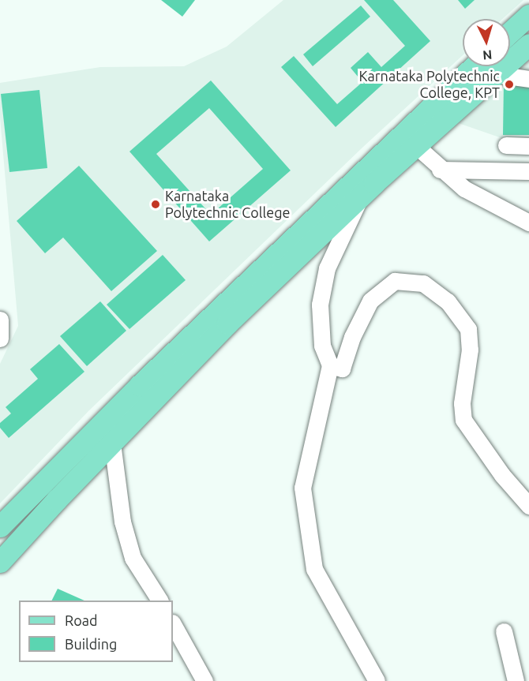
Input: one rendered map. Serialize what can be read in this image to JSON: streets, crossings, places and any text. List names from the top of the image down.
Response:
{
  "places": ["Karnataka Polytechnic College, KPT", "Karnataka Polytechnic College"],
  "legend": ["Road", "Building"],
  "north": "bottom"
}
